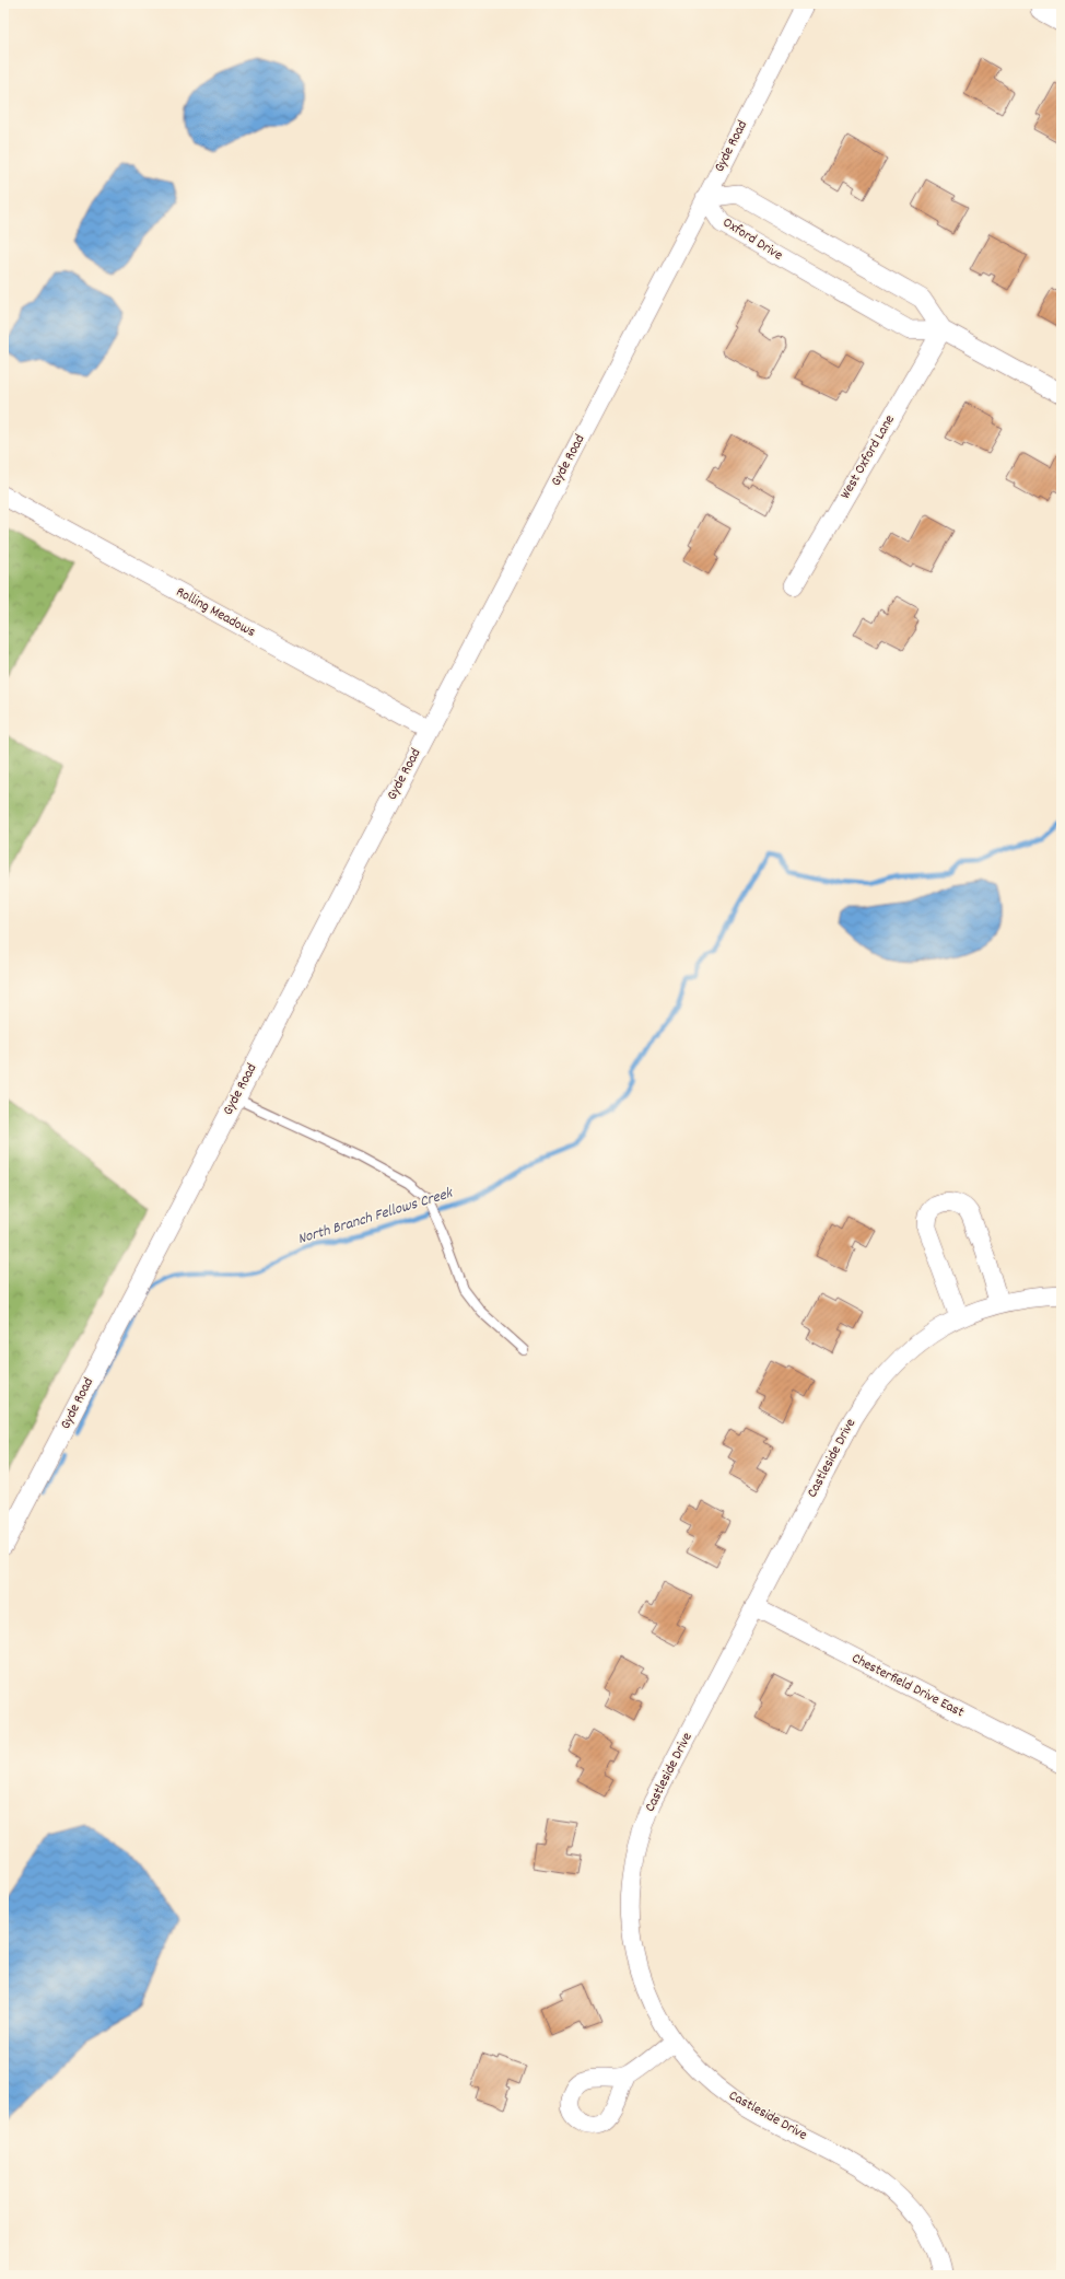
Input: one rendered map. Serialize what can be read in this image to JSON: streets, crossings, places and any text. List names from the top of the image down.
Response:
{
  "streets": {
    "street": [
      "Gyde Road",
      "Oxford Drive",
      "West Oxford Lane",
      "Rolling Meadows",
      "Castleside Drive",
      "Chesterfield Drive East"
    ]
  },
  "crossings": [
    ["Gyde Road", "Oxford Drive"],
    ["Gyde Road", "Rolling Meadows"],
    ["Oxford Drive", "West Oxford Lane"],
    ["Castleside Drive", "Chesterfield Drive East"]
  ],
  "water": ["North Branch Fellows Creek"]
}
